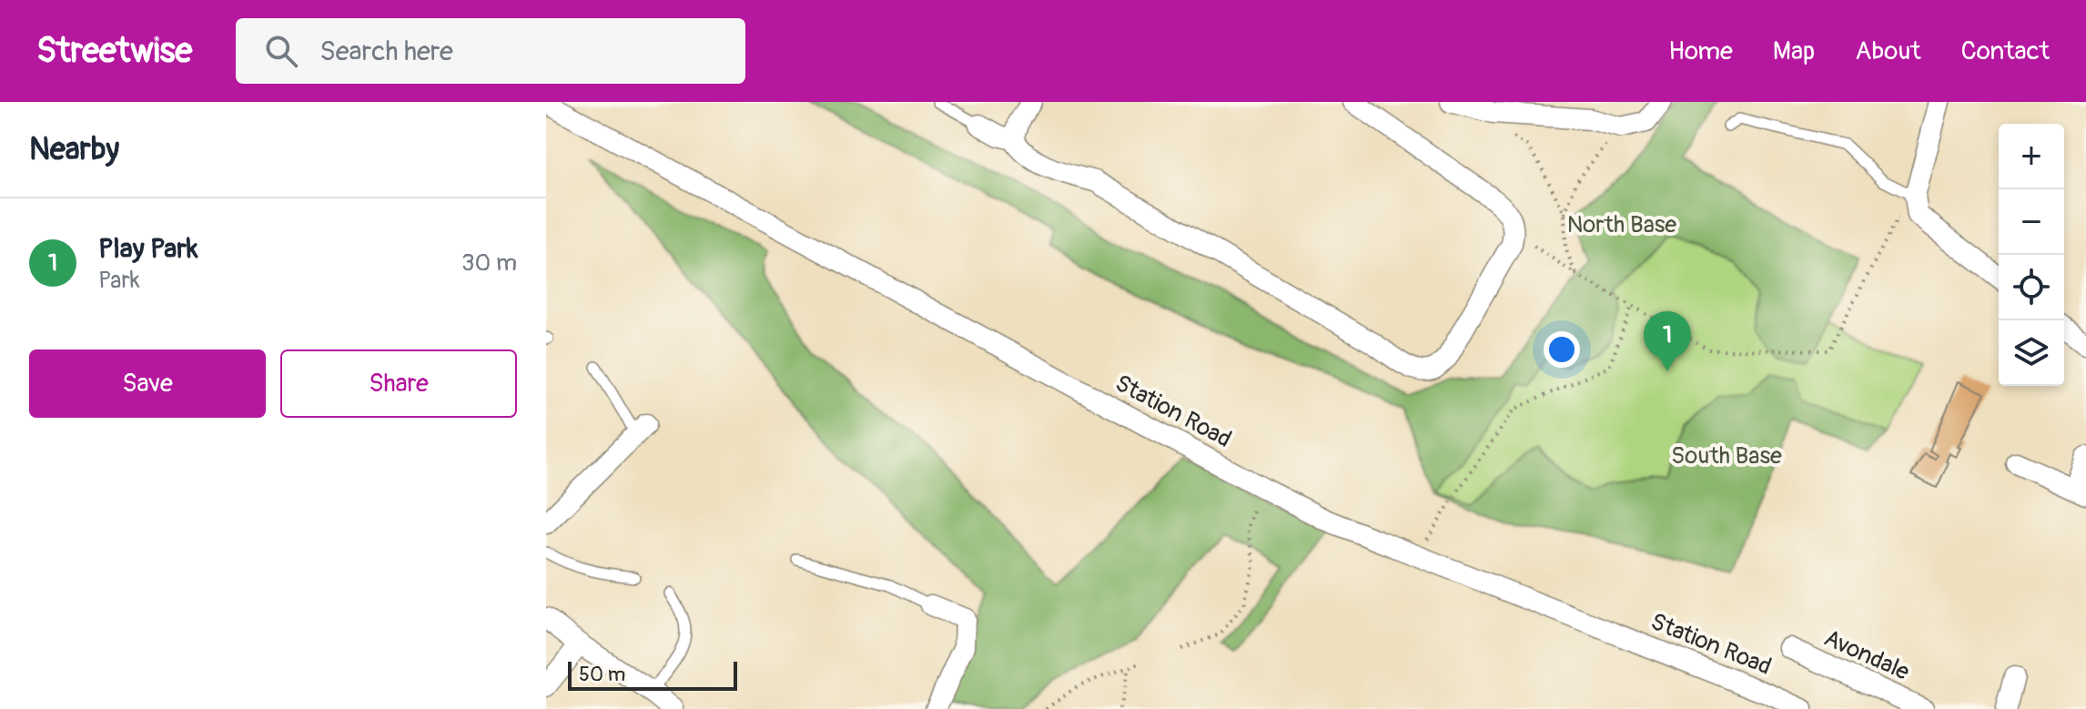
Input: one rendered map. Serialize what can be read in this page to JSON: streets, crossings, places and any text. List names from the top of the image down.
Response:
{
  "streets": {
    "street": ["Station Road", "Avondale"]
  },
  "parks": ["North Base", "South Base"],
  "scale_bar": "50 m",
  "page": {
    "header": "Streetwise",
    "search": "Search here",
    "nav": [
      "Home",
      "Map",
      "About",
      "Contact"
    ],
    "heading": "Nearby",
    "map_buttons": ["+", "−"],
    "list": [
      {
        "mark": "1",
        "name": "Play Park",
        "note": "Park",
        "value": "30 m"
      }
    ],
    "pins": "1",
    "buttons": ["Save", "Share"],
    "scale": "50 m"
  }
}
